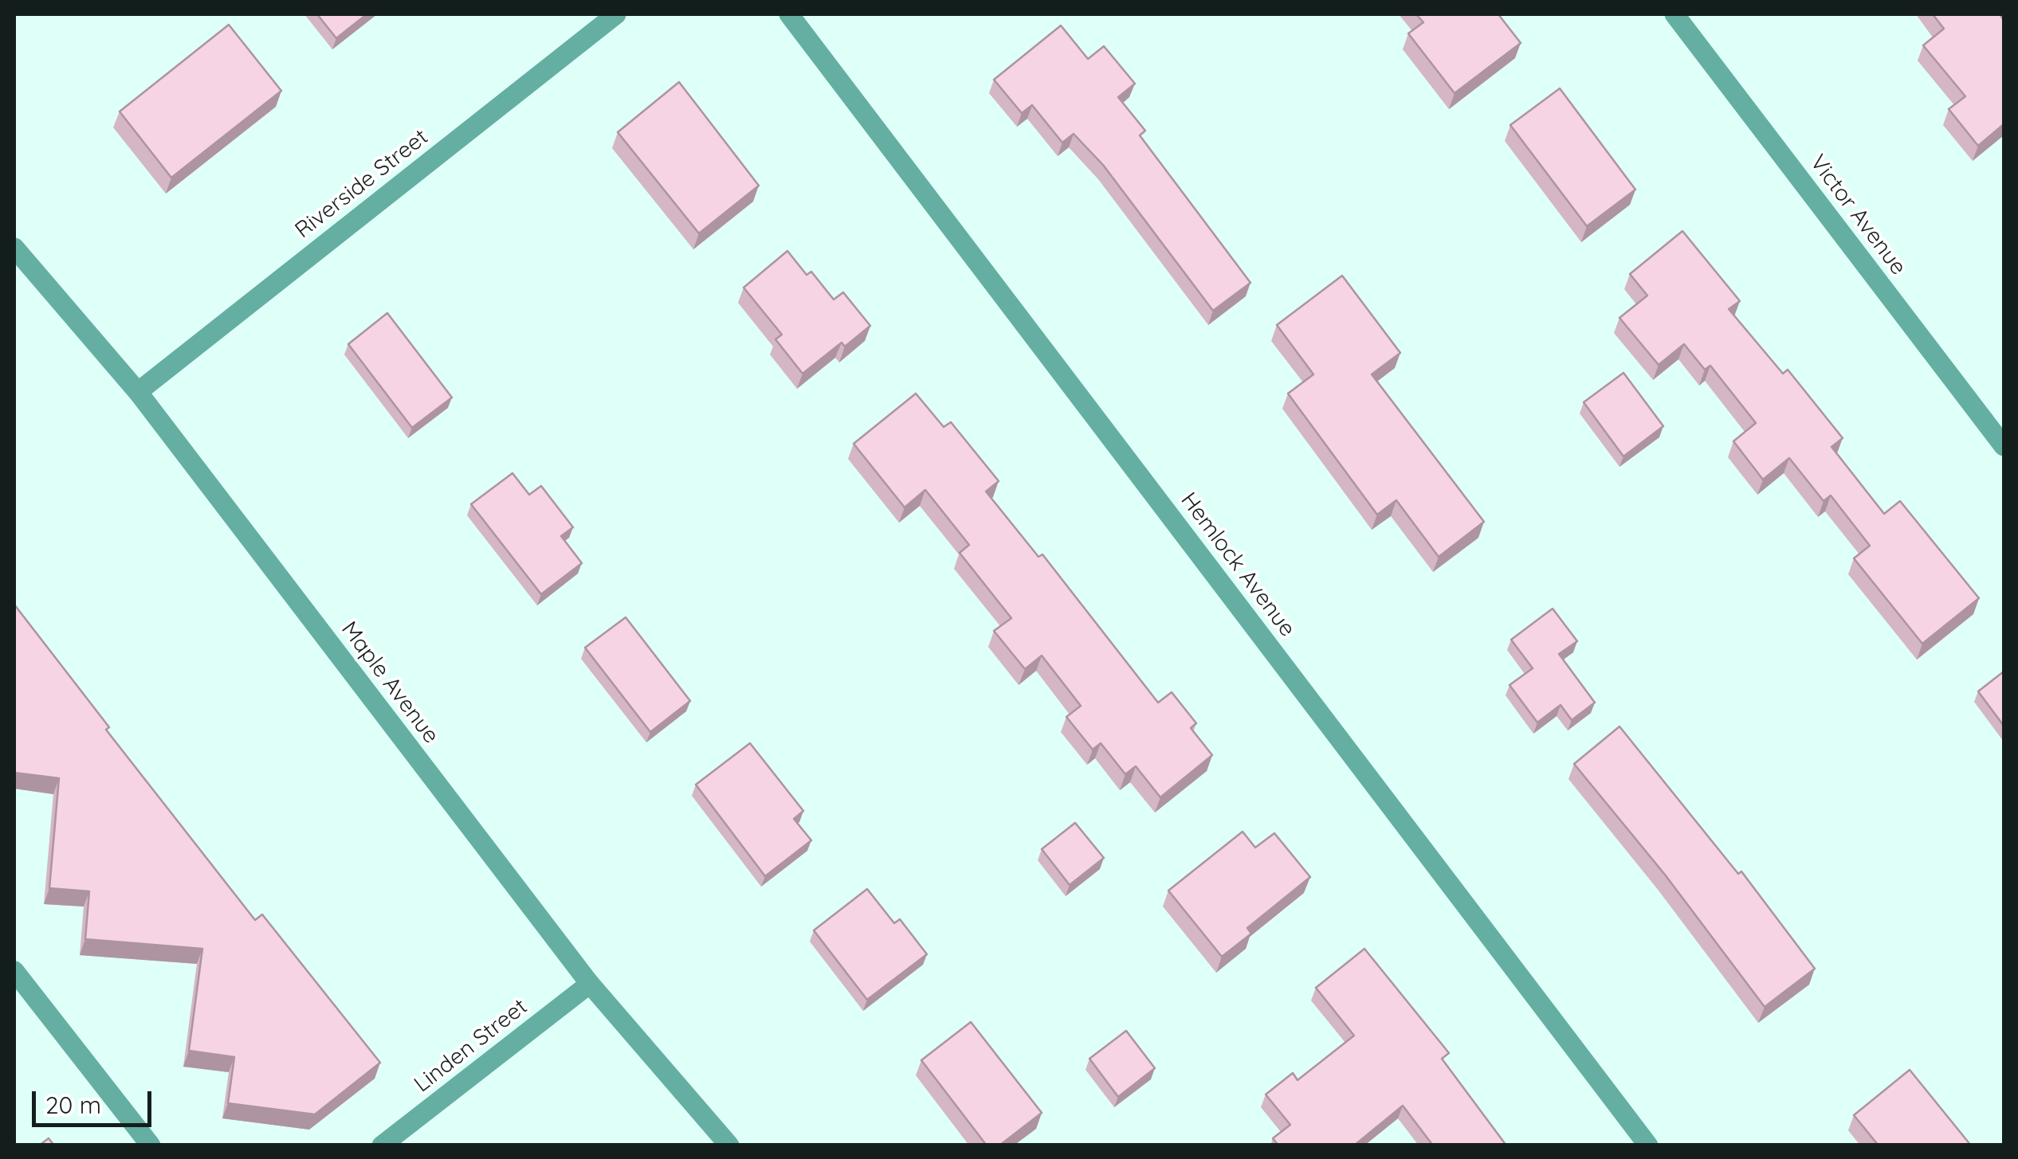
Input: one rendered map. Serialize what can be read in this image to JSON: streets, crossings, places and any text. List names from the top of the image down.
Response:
{
  "streets": {
    "street": [
      "Riverside Street",
      "Victor Avenue",
      "Hemlock Avenue",
      "Maple Avenue",
      "Linden Street"
    ]
  },
  "crossings": [
    ["Riverside Street", "Maple Avenue"],
    ["Maple Avenue", "Linden Street"]
  ],
  "scale_bar": "20 m"
}
